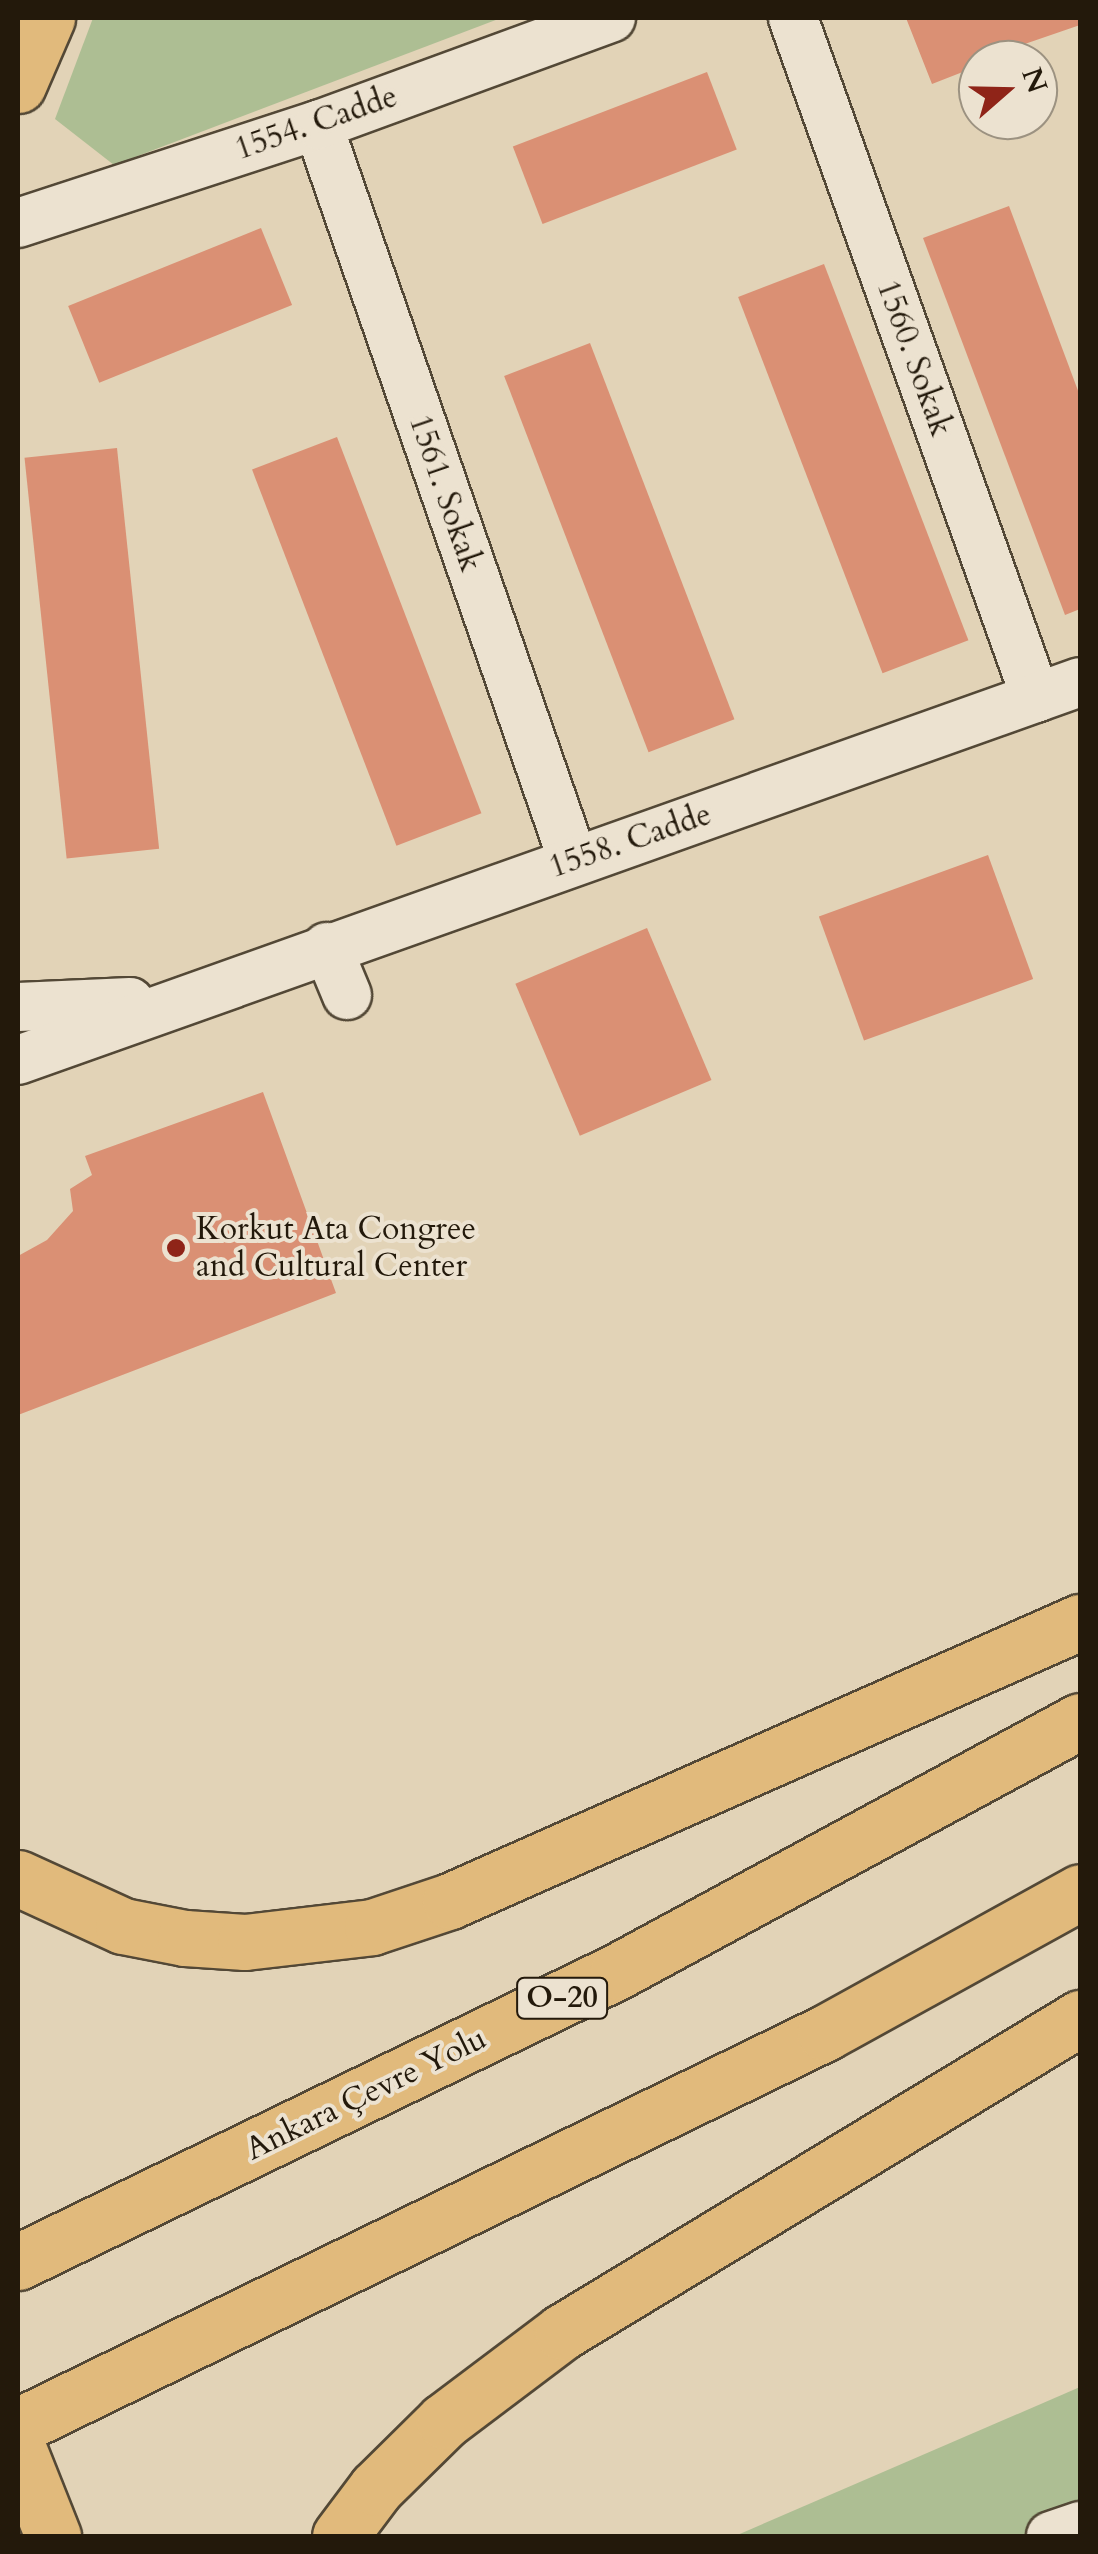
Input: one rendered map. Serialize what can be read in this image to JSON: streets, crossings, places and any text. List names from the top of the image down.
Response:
{
  "streets": {
    "main road": ["O-20", "Ankara Çevre Yolu"],
    "street": [
      "1554. Cadde",
      "1560. Sokak",
      "1561. Sokak",
      "1558. Cadde"
    ]
  },
  "crossings": [
    ["1554. Cadde", "1561. Sokak"],
    ["1560. Sokak", "1558. Cadde"],
    ["1561. Sokak", "1558. Cadde"]
  ],
  "places": ["Korkut Ata Congree and Cultural Center"],
  "north": "right"
}
